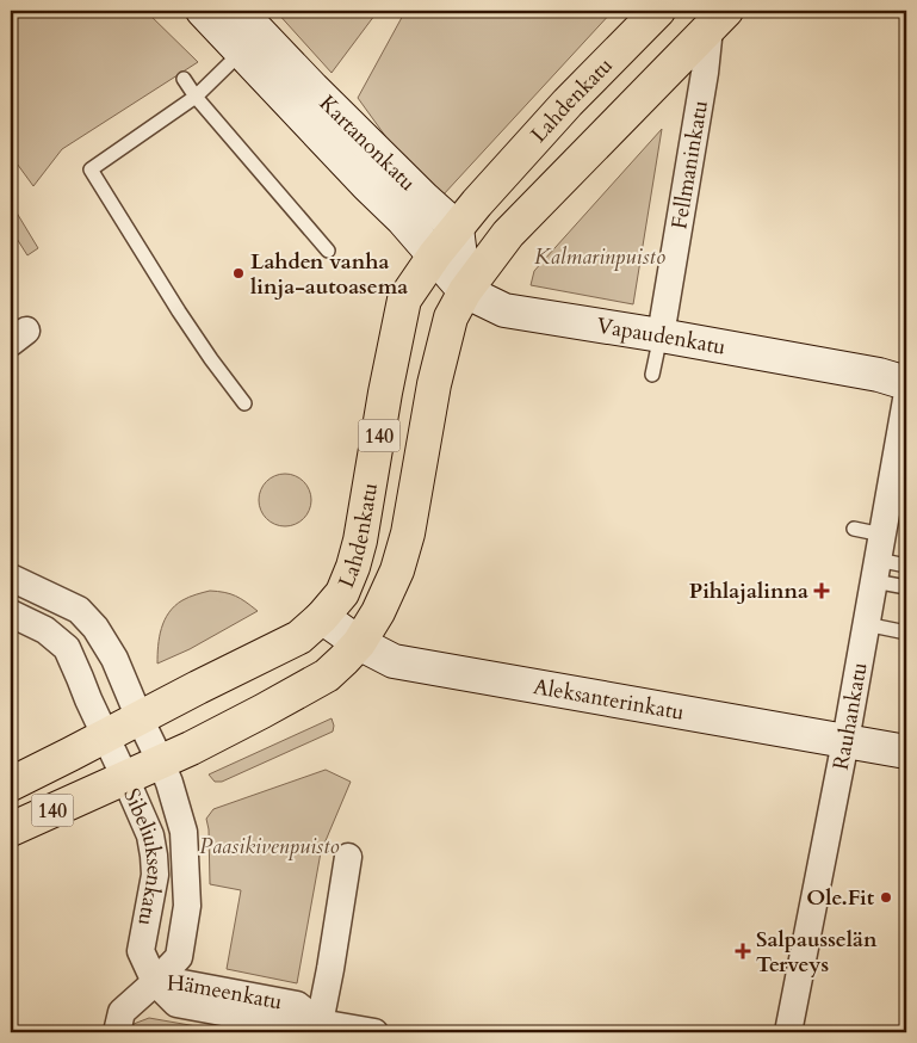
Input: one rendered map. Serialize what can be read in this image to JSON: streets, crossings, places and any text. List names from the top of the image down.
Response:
{
  "streets": {
    "main road": [
      "Lahdenkatu",
      "Kartanonkatu",
      "Vapaudenkatu",
      "140",
      "Aleksanterinkatu"
    ],
    "street": [
      "Fellmaninkatu",
      "Rauhankatu",
      "Sibeliuksenkatu",
      "Hämeenkatu"
    ]
  },
  "crossings": [
    ["Lahdenkatu", "Kartanonkatu"],
    ["Lahdenkatu", "Fellmaninkatu"],
    ["Lahdenkatu", "Vapaudenkatu"],
    ["Lahdenkatu", "140"],
    ["Lahdenkatu", "Aleksanterinkatu"],
    ["Lahdenkatu", "Sibeliuksenkatu"],
    ["Kartanonkatu", "Vapaudenkatu"],
    ["Fellmaninkatu", "Vapaudenkatu"],
    ["140", "Sibeliuksenkatu"],
    ["Aleksanterinkatu", "Rauhankatu"],
    ["Sibeliuksenkatu", "Hämeenkatu"]
  ],
  "parks": ["Kalmarinpuisto", "Paasikivenpuisto"],
  "places": {
    "other": ["Lahden vanha linja-autoasema", "Ole.Fit"],
    "health": ["Pihlajalinna", "Salpausselän Terveys"]
  }
}
